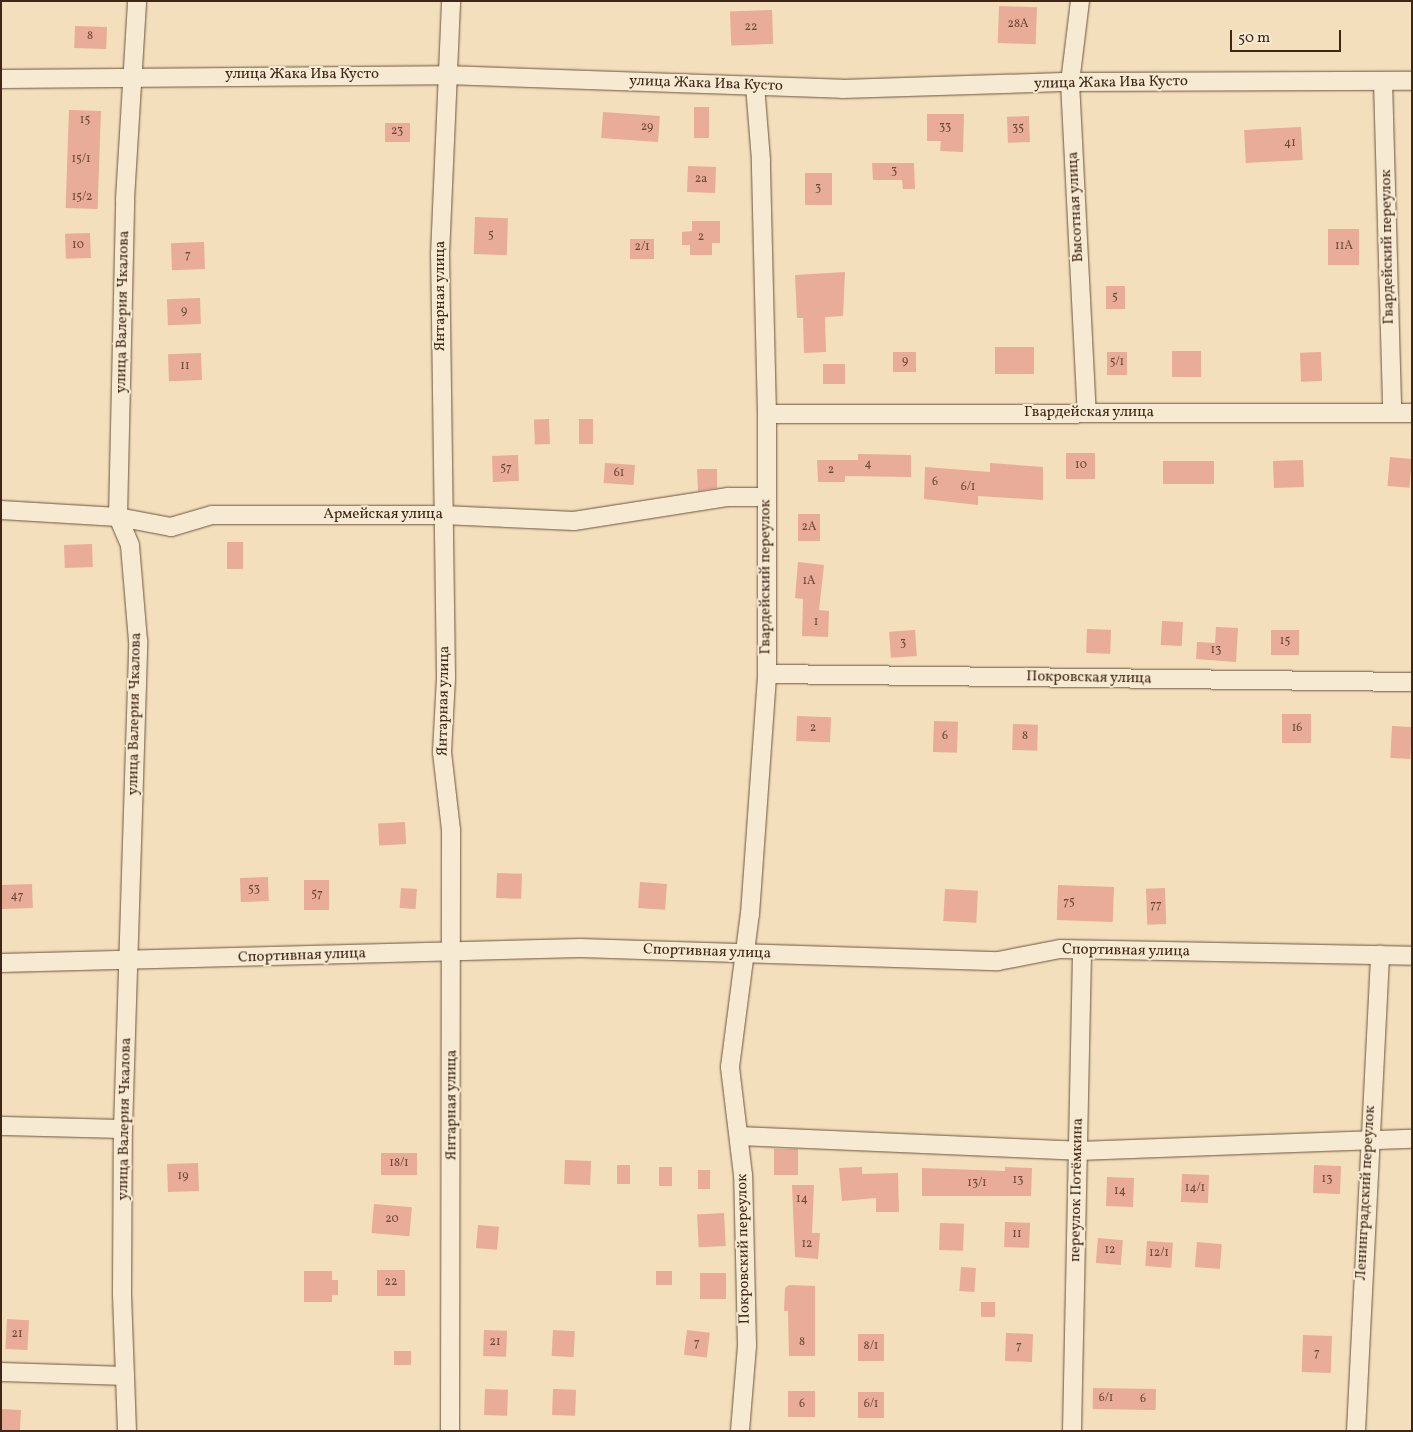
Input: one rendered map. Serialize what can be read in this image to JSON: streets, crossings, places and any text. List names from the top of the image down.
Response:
{
  "streets": {
    "street": [
      "улица Жака Ива Кусто",
      "Высотная улица",
      "Гвардейский переулок",
      "Янтарная улица",
      "улица Валерия Чкалова",
      "Гвардейская улица",
      "Армейская улица",
      "Покровская улица",
      "Спортивная улица",
      "переулок Потёмкина",
      "Ленинградский переулок",
      "Покровский переулок"
    ]
  },
  "crossings": [
    ["улица Жака Ива Кусто", "Высотная улица"],
    ["улица Жака Ива Кусто", "Гвардейский переулок"],
    ["улица Жака Ива Кусто", "Янтарная улица"],
    ["улица Жака Ива Кусто", "улица Валерия Чкалова"],
    ["Высотная улица", "Гвардейская улица"],
    ["Гвардейский переулок", "Гвардейская улица"],
    ["Гвардейский переулок", "Армейская улица"],
    ["Гвардейский переулок", "Покровская улица"],
    ["Гвардейский переулок", "Спортивная улица"],
    ["Гвардейский переулок", "Покровский переулок"],
    ["Янтарная улица", "Армейская улица"],
    ["Янтарная улица", "Спортивная улица"],
    ["улица Валерия Чкалова", "Армейская улица"],
    ["улица Валерия Чкалова", "Спортивная улица"],
    ["Спортивная улица", "переулок Потёмкина"],
    ["Спортивная улица", "Ленинградский переулок"]
  ],
  "house_numbers": [
    "28А",
    "22",
    "8",
    "15",
    "29",
    "33",
    "35",
    "23",
    "41",
    "15/1",
    "3",
    "2а",
    "3",
    "15/2",
    "5",
    "2",
    "10",
    "11А",
    "2/1",
    "7",
    "5",
    "9",
    "9",
    "5/1",
    "11",
    "4",
    "10",
    "57",
    "2",
    "61",
    "6",
    "6/1",
    "2А",
    "1А",
    "1",
    "15",
    "3",
    "13",
    "2",
    "16",
    "6",
    "8",
    "53",
    "57",
    "47",
    "75",
    "77",
    "18/1",
    "19",
    "13",
    "13",
    "13/1",
    "14/1",
    "14",
    "14",
    "20",
    "11",
    "12",
    "12",
    "12/1",
    "22",
    "21",
    "21",
    "8",
    "7",
    "8/1",
    "7",
    "7",
    "6/1",
    "6",
    "6",
    "6/1"
  ],
  "scale_bar": "50 m"
}
